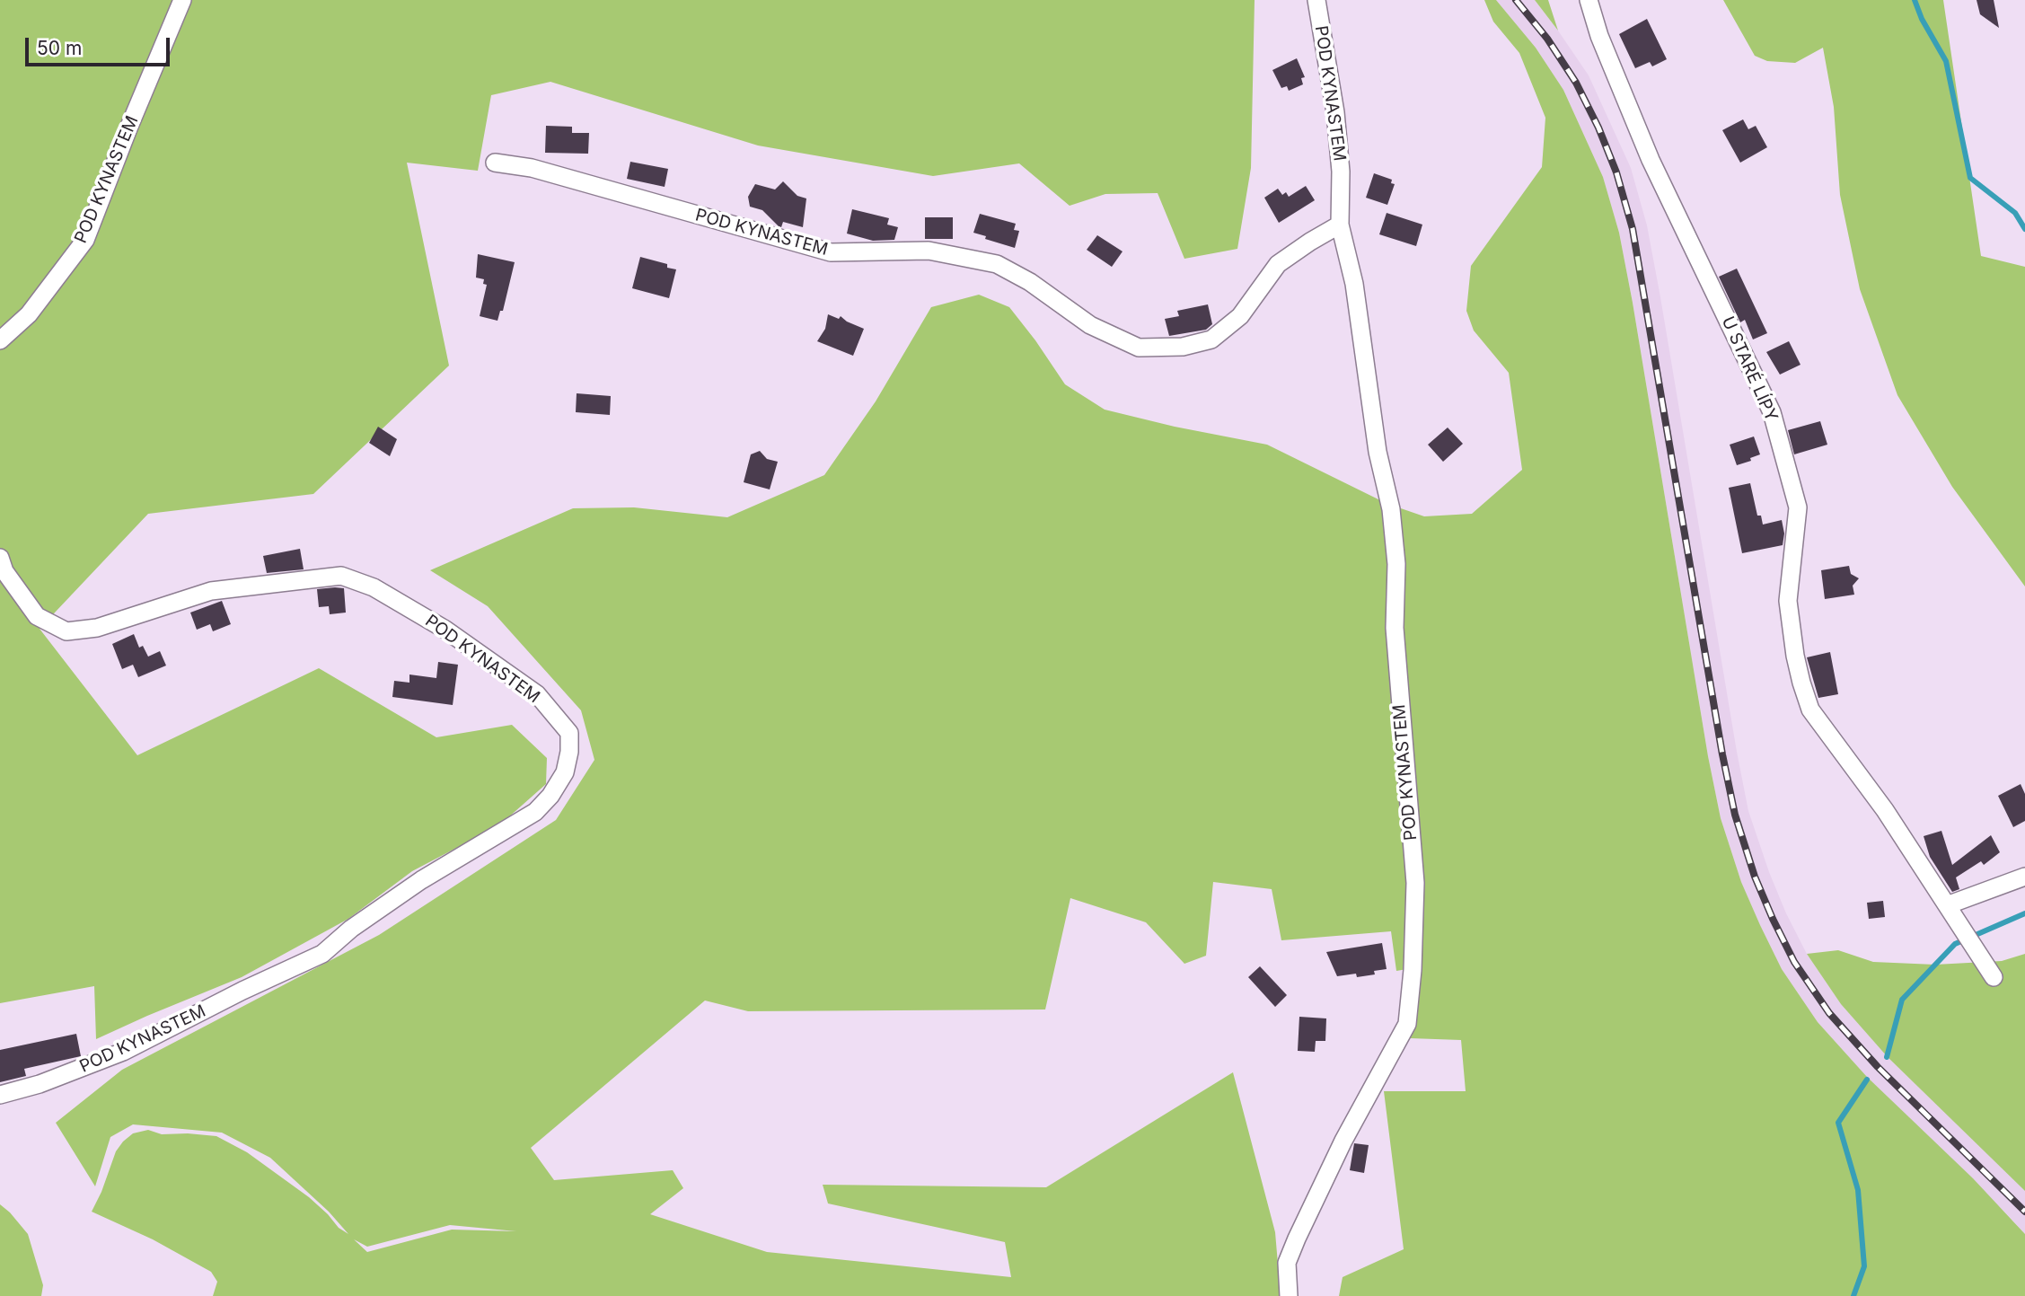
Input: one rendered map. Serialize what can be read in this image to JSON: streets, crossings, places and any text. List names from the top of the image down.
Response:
{
  "streets": {
    "street": ["POD KYNASTEM", "U STARÉ LÍPY"]
  },
  "scale_bar": "50 m"
}
